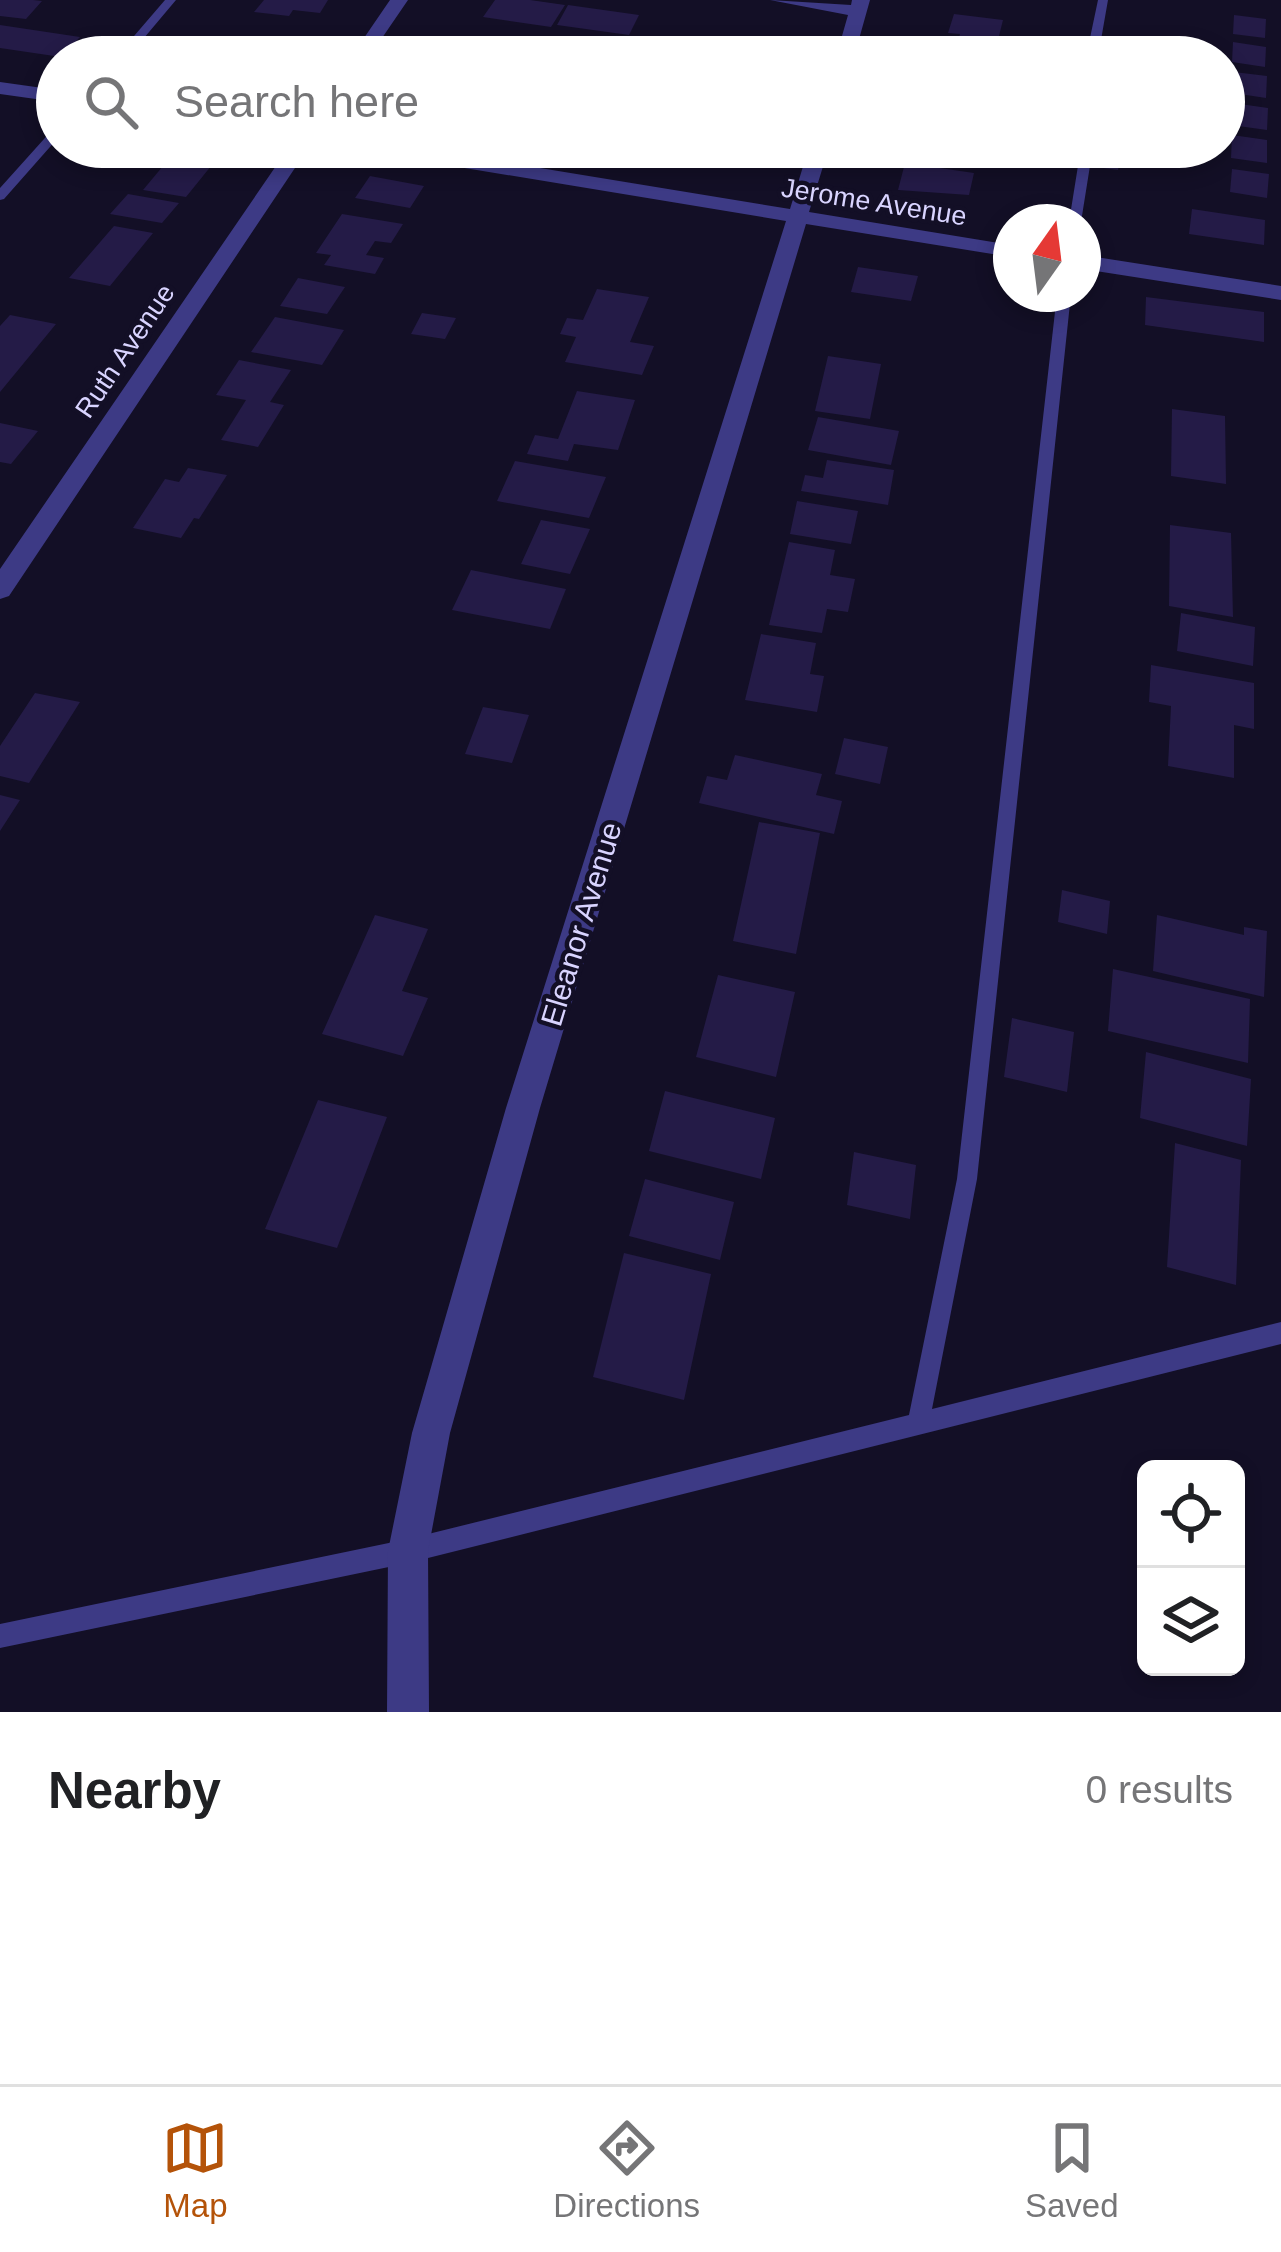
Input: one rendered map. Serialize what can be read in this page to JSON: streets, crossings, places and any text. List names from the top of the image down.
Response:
{
  "streets": {
    "street": ["Jerome Avenue", "Ruth Avenue", "Eleanor Avenue"]
  },
  "crossings": [
    ["Jerome Avenue", "Eleanor Avenue"]
  ],
  "north": "top",
  "page": {
    "search": "Search here",
    "heading": ["Nearby", "0 results"],
    "nav": ["Map", "Directions", "Saved"]
  }
}
